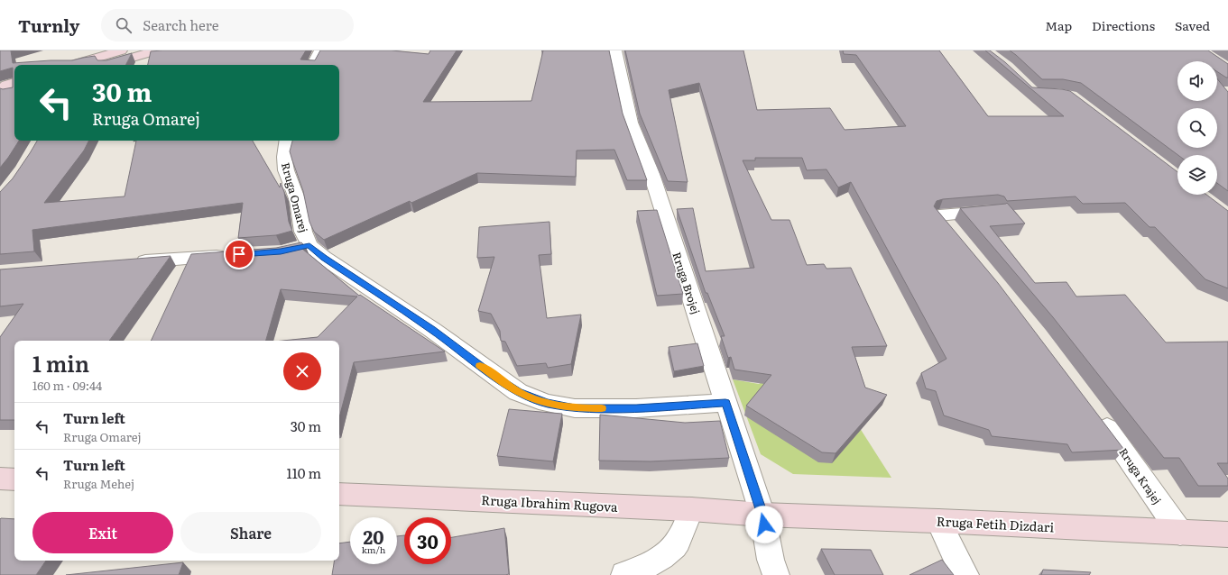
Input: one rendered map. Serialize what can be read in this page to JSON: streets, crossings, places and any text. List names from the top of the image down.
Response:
{
  "streets": {
    "main road": ["Rruga Ibrahim Rugova", "Rruga Fetih Dizdari"],
    "street": ["Rruga Omarej", "Rruga Brojej", "Rruga Krajej"]
  },
  "crossings": [
    ["Rruga Omarej", "Rruga Brojej"],
    ["Rruga Brojej", "Rruga Ibrahim Rugova"],
    ["Rruga Brojej", "Rruga Fetih Dizdari"],
    ["Rruga Krajej", "Rruga Fetih Dizdari"],
    ["Rruga Ibrahim Rugova", "Rruga Fetih Dizdari"]
  ],
  "page": {
    "header": "Turnly",
    "search": "Search here",
    "nav": ["Map", "Directions", "Saved"],
    "turn": ["30 m", "Rruga Omarej"],
    "heading": ["1 min", "160 m · 09:44"],
    "list": [
      {
        "name": "Turn left",
        "note": "Rruga Omarej",
        "value": "30 m"
      },
      {
        "name": "Turn left",
        "note": "Rruga Mehej",
        "value": "110 m"
      }
    ],
    "buttons": ["Exit", "Share"],
    "speed": "20 km/h",
    "limit": "30"
  }
}
